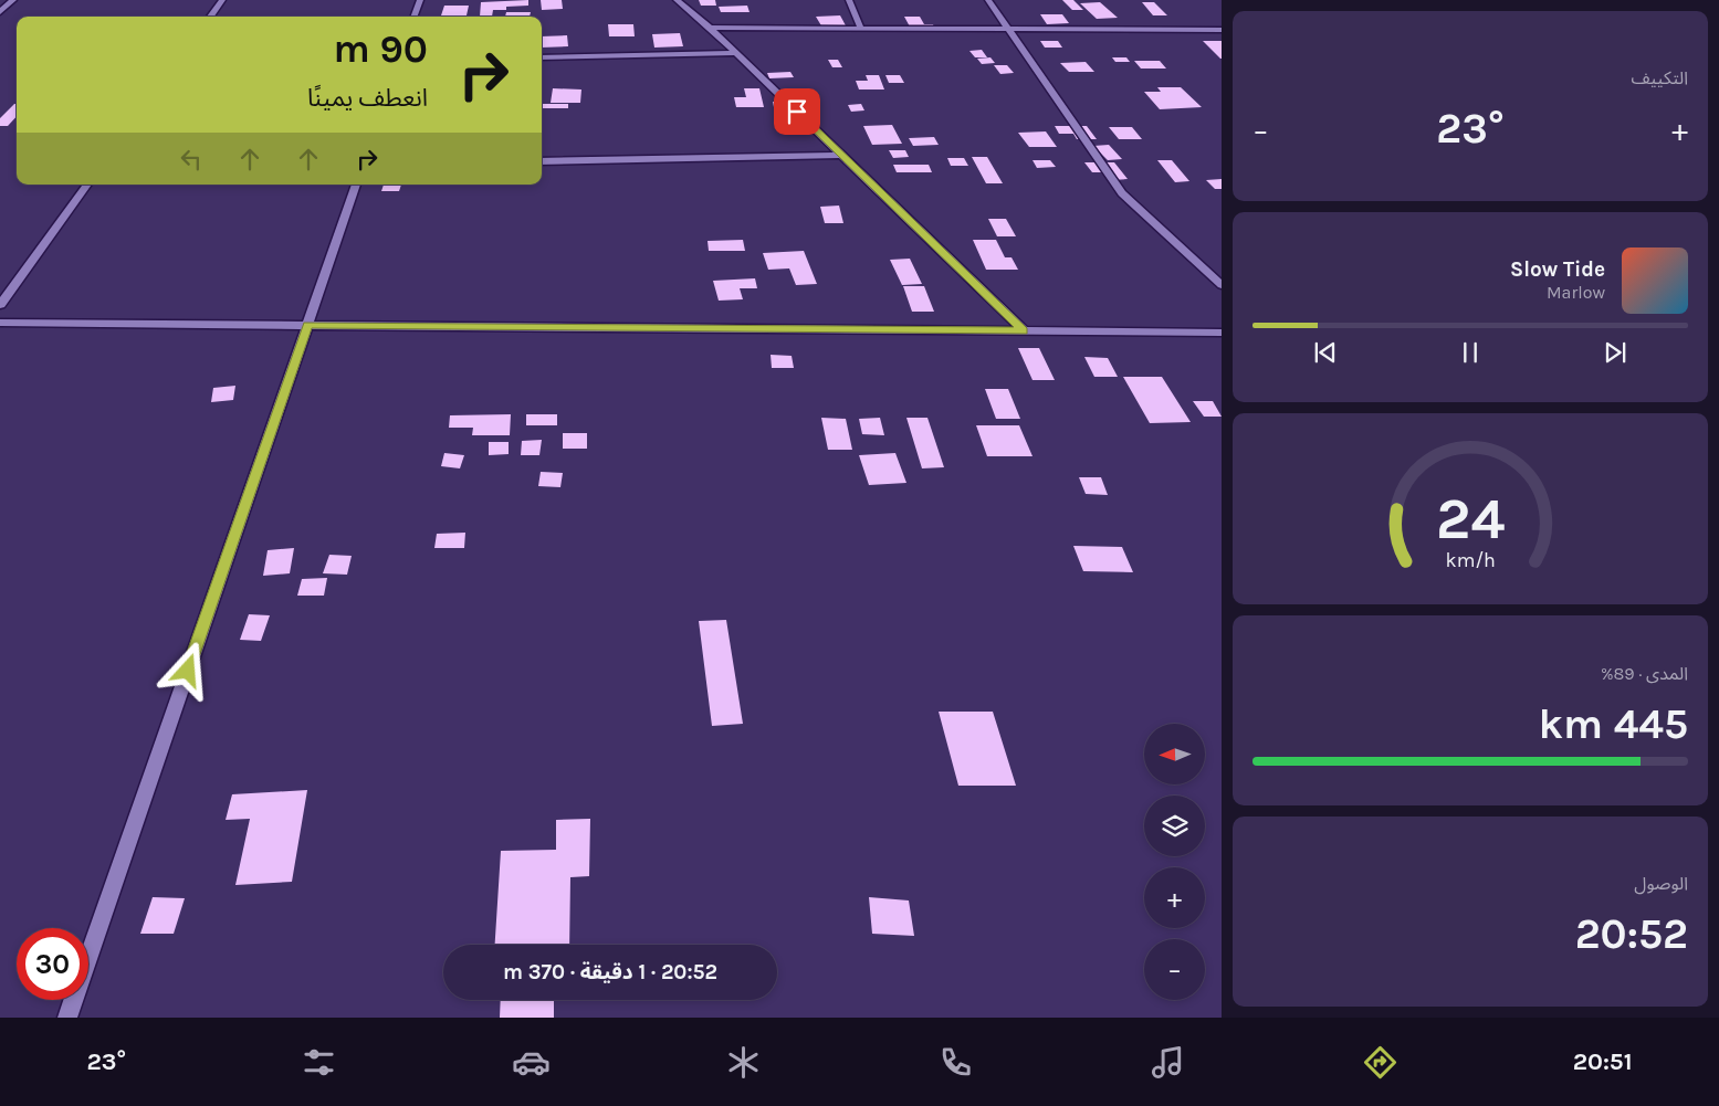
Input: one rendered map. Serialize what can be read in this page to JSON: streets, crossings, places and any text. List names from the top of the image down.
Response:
{
  "north": "left",
  "page": {
    "tile": [
      "التكييف",
      ["المدى · 89%", "445 km"],
      ["الوصول", "20:52"]
    ],
    "turn": ["90 m", "انعطف يمينًا"],
    "heat": ["−", "23°", "+"],
    "song": ["Slow Tide", "Marlow"],
    "map_buttons": ["+", "−"],
    "limit": "30",
    "trip": "20:52 · 1 دقيقة · 370 m",
    "tabs": ["20:51", "23°"],
    "gauge": ["24", "km/h"]
  }
}
